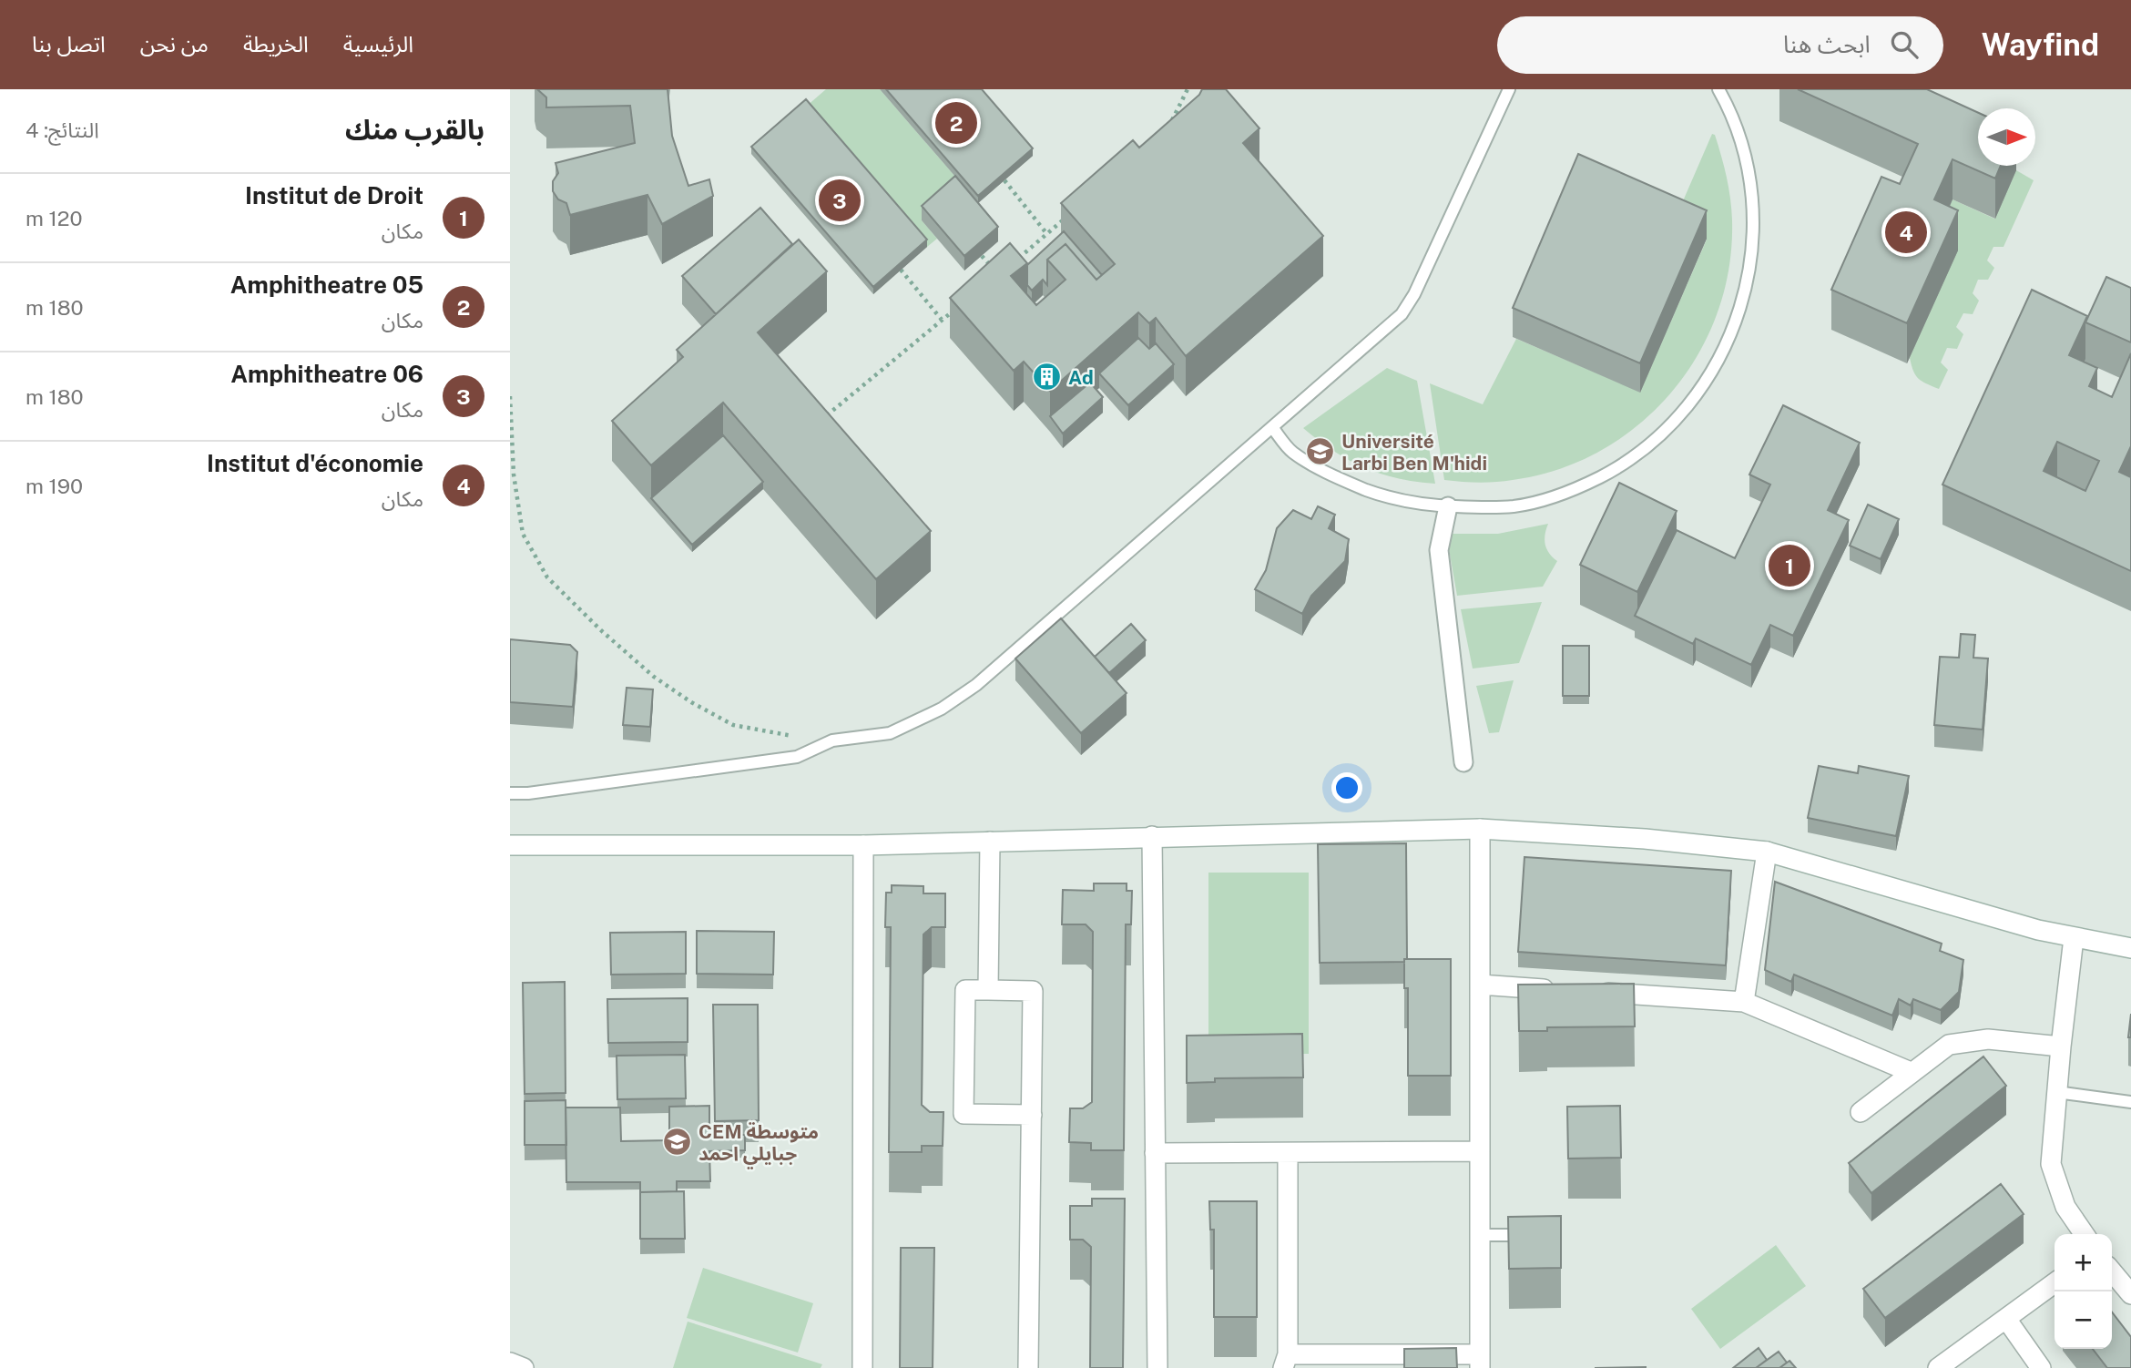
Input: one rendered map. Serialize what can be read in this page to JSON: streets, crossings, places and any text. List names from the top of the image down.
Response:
{
  "places": {
    "building": ["Ad"],
    "school or university": ["Université Larbi Ben M'hidi", "CEM متوسطة جبايلي احمد"]
  },
  "north": "right",
  "page": {
    "header": "Wayfind",
    "search": "ابحث هنا",
    "nav": [
      "الرئيسية",
      "الخريطة",
      "من نحن",
      "اتصل بنا"
    ],
    "heading": ["بالقرب منك", "النتائج: 4"],
    "pins": [
      "2",
      "3",
      "4",
      "1"
    ],
    "list": [
      {
        "mark": "1",
        "name": "Institut de Droit",
        "note": "مكان",
        "value": "120 m"
      },
      {
        "mark": "2",
        "name": "Amphitheatre 05",
        "note": "مكان",
        "value": "180 m"
      },
      {
        "mark": "3",
        "name": "Amphitheatre 06",
        "note": "مكان",
        "value": "180 m"
      },
      {
        "mark": "4",
        "name": "Institut d'économie",
        "note": "مكان",
        "value": "190 m"
      }
    ],
    "map_buttons": ["+", "−"]
  }
}
